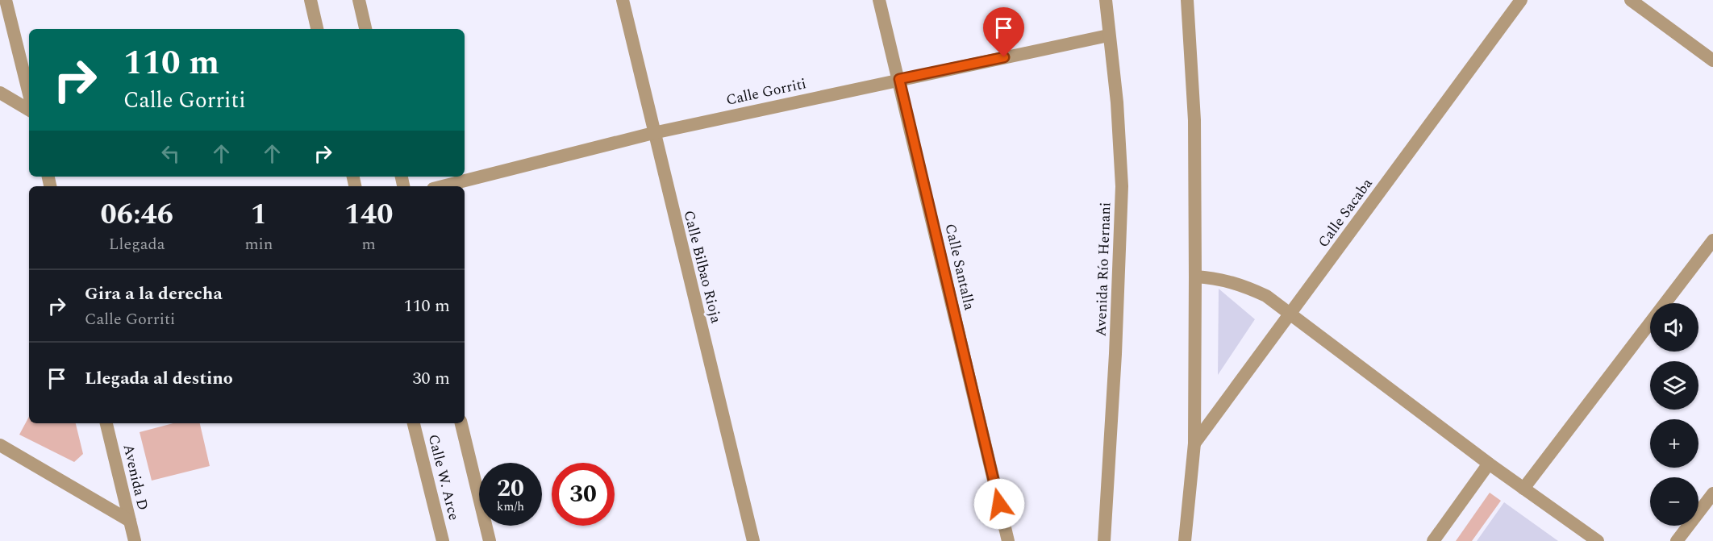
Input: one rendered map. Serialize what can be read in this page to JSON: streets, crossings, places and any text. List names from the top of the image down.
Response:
{
  "streets": {
    "street": [
      "Calle Gorriti",
      "Calle Sacaba",
      "Calle Bilbao Rioja",
      "Calle Santalla",
      "Avenida Río Hernani",
      "Avenida D",
      "Calle W. Arce"
    ]
  },
  "crossings": [
    ["Calle Gorriti", "Calle Bilbao Rioja"],
    ["Calle Gorriti", "Calle Santalla"],
    ["Calle Gorriti", "Avenida Río Hernani"]
  ],
  "page": {
    "turn": ["110 m", "Calle Gorriti"],
    "eta": [
      "06:46",
      "Llegada",
      "1",
      "min",
      "140",
      "m"
    ],
    "list": [
      {
        "name": "Gira a la derecha",
        "note": "Calle Gorriti",
        "value": "110 m"
      },
      {
        "name": "Llegada al destino",
        "value": "30 m"
      }
    ],
    "map_buttons": ["+", "−"],
    "speed": "20 km/h",
    "limit": "30"
  }
}
